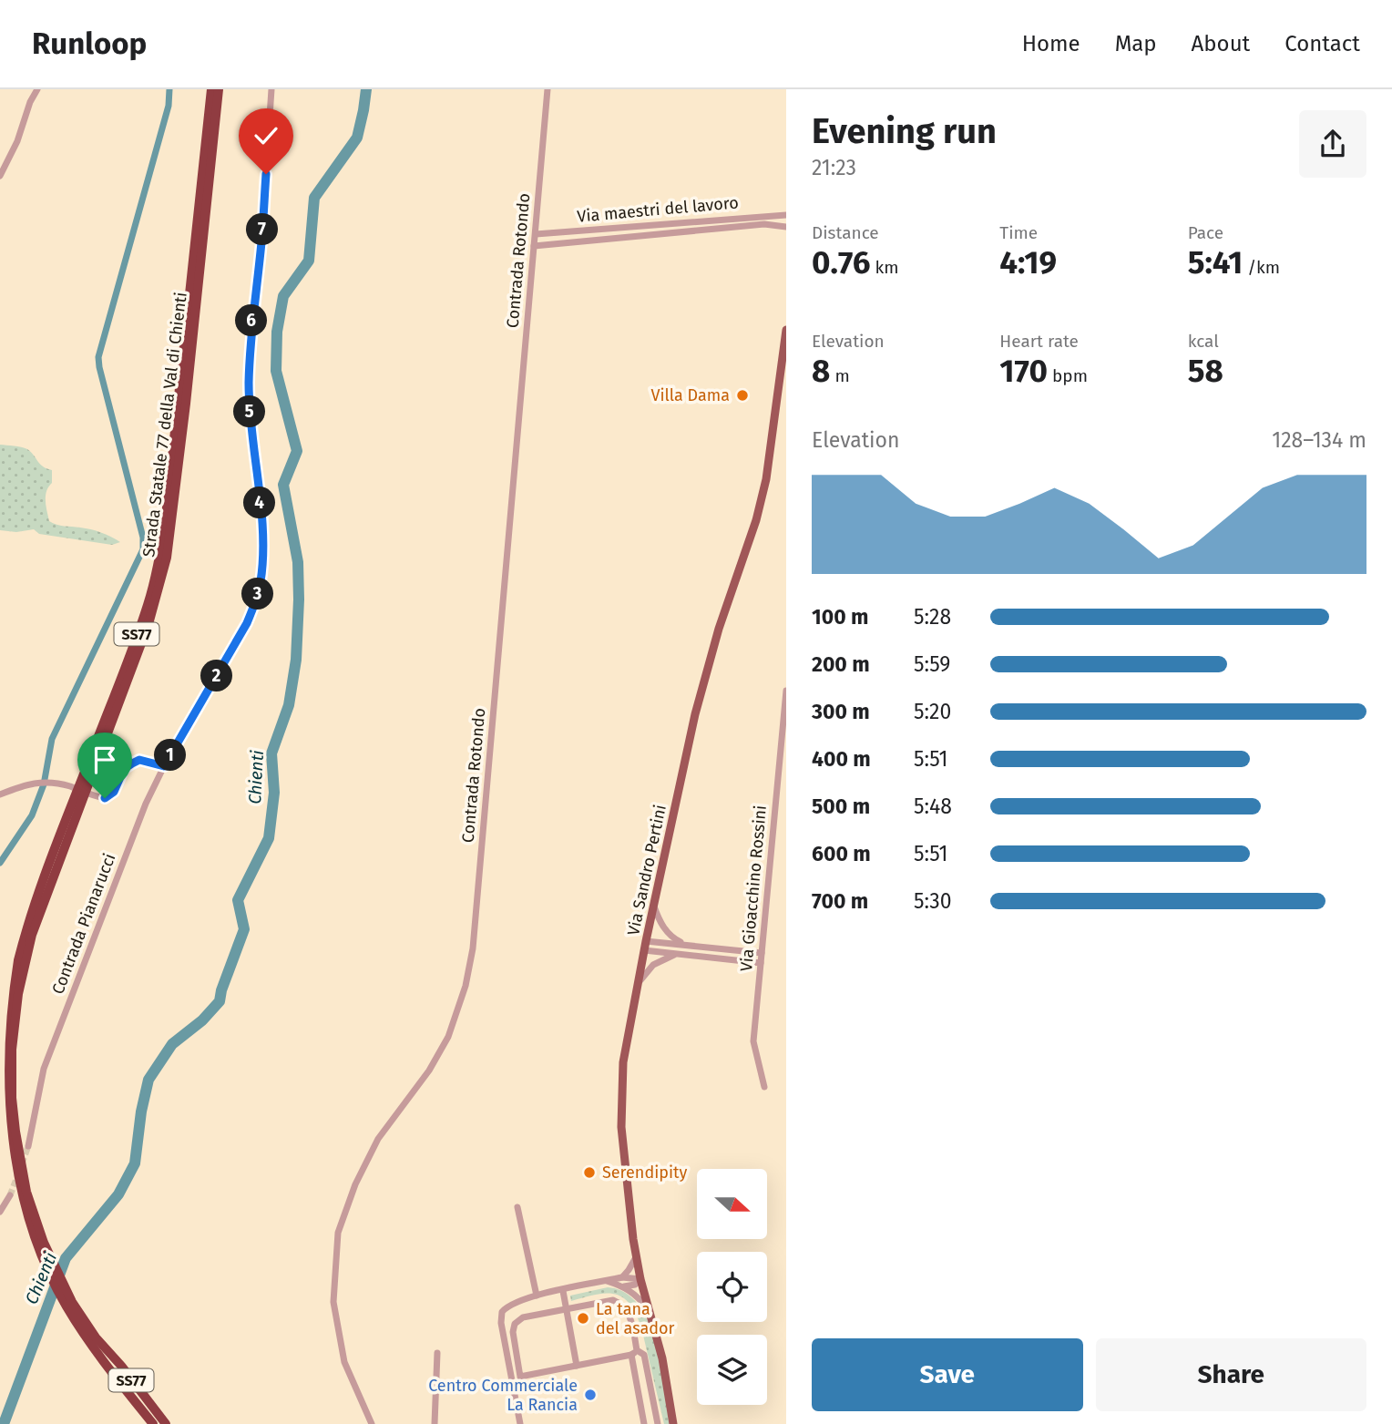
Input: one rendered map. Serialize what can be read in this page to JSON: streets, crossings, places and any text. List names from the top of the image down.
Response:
{
  "streets": {
    "highway": ["Strada Statale 77 della Val di Chienti", "SS77"],
    "main road": ["Via Sandro Pertini"],
    "street": [
      "Via maestri del lavoro",
      "Contrada Rotondo",
      "Via Gioacchino Rossini",
      "Contrada Pianarucci"
    ]
  },
  "crossings": [
    ["Via maestri del lavoro", "Contrada Rotondo"]
  ],
  "water": ["Chienti"],
  "places": [
    "Villa Dama",
    "Serendipity",
    "La tana del asador",
    "Centro Commerciale La Rancia"
  ],
  "north": "right",
  "page": {
    "header": "Runloop",
    "nav": [
      "Home",
      "Map",
      "About",
      "Contact"
    ],
    "heading": ["Evening run", "21:23"],
    "stats": [
      ["Distance", "0.76 km"],
      ["Time", "4:19"],
      ["Pace", "5:41 /km"],
      ["Elevation", "8 m"],
      ["Heart rate", "170 bpm"],
      ["kcal", "58"]
    ],
    "pins": [
      "7",
      "6",
      "5",
      "4",
      "3",
      "2",
      "1"
    ],
    "chart": ["Elevation", "128–134 m"],
    "list": [
      {
        "name": "100 m",
        "note": "5:28"
      },
      {
        "name": "200 m",
        "note": "5:59"
      },
      {
        "name": "300 m",
        "note": "5:20"
      },
      {
        "name": "400 m",
        "note": "5:51"
      },
      {
        "name": "500 m",
        "note": "5:48"
      },
      {
        "name": "600 m",
        "note": "5:51"
      },
      {
        "name": "700 m",
        "note": "5:30"
      }
    ],
    "buttons": ["Save", "Share"]
  }
}
